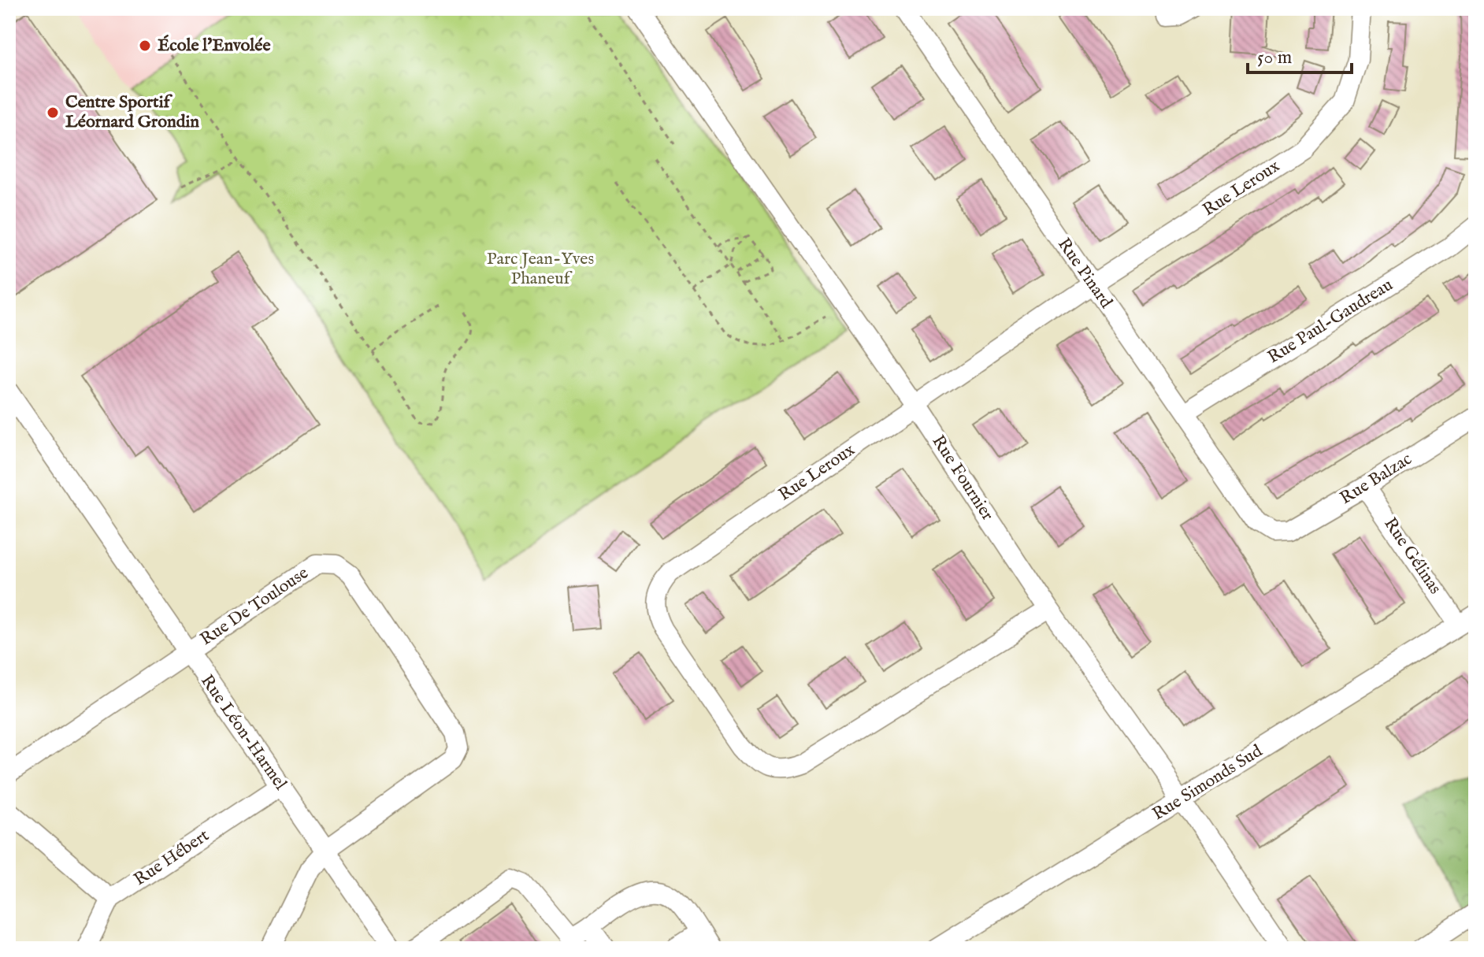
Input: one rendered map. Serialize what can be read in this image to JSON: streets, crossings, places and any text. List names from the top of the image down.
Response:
{
  "streets": {
    "street": [
      "Rue Leroux",
      "Rue Pinard",
      "Rue Paul-Gaudreau",
      "Rue Fournier",
      "Rue Balzac",
      "Rue Gélinas",
      "Rue De Toulouse",
      "Rue Léon-Harmel",
      "Rue Simonds Sud",
      "Rue Hébert"
    ]
  },
  "crossings": [
    ["Rue Leroux", "Rue Pinard"],
    ["Rue Leroux", "Rue Fournier"],
    ["Rue Pinard", "Rue Paul-Gaudreau"],
    ["Rue Pinard", "Rue Balzac"],
    ["Rue Fournier", "Rue Simonds Sud"],
    ["Rue Balzac", "Rue Gélinas"],
    ["Rue Gélinas", "Rue Simonds Sud"],
    ["Rue De Toulouse", "Rue Léon-Harmel"],
    ["Rue Léon-Harmel", "Rue Hébert"]
  ],
  "parks": ["Parc Jean-Yves Phaneuf"],
  "places": ["École l'Envolée", "Centre Sportif Léornard Grondin"],
  "scale_bar": "50 m"
}
